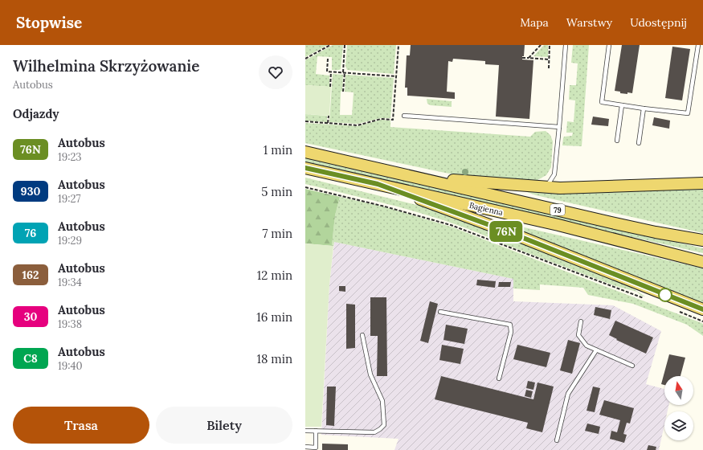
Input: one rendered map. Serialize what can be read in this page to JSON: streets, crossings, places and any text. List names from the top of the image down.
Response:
{
  "streets": {
    "main road": ["Bagienna", "79"]
  },
  "lines": ["bus line 76N"],
  "north": "top",
  "page": {
    "header": "Stopwise",
    "nav": ["Mapa", "Warstwy", "Udostępnij"],
    "heading": [
      ["Wilhelmina Skrzyżowanie", "Autobus"],
      "Odjazdy"
    ],
    "on_map": "76N",
    "list": [
      {
        "mark": "76N",
        "name": "Autobus",
        "note": "19:23",
        "value": "1 min"
      },
      {
        "mark": "930",
        "name": "Autobus",
        "note": "19:27",
        "value": "5 min"
      },
      {
        "mark": "76",
        "name": "Autobus",
        "note": "19:29",
        "value": "7 min"
      },
      {
        "mark": "162",
        "name": "Autobus",
        "note": "19:34",
        "value": "12 min"
      },
      {
        "mark": "30",
        "name": "Autobus",
        "note": "19:38",
        "value": "16 min"
      },
      {
        "mark": "C8",
        "name": "Autobus",
        "note": "19:40",
        "value": "18 min"
      }
    ],
    "buttons": ["Trasa", "Bilety"]
  }
}
